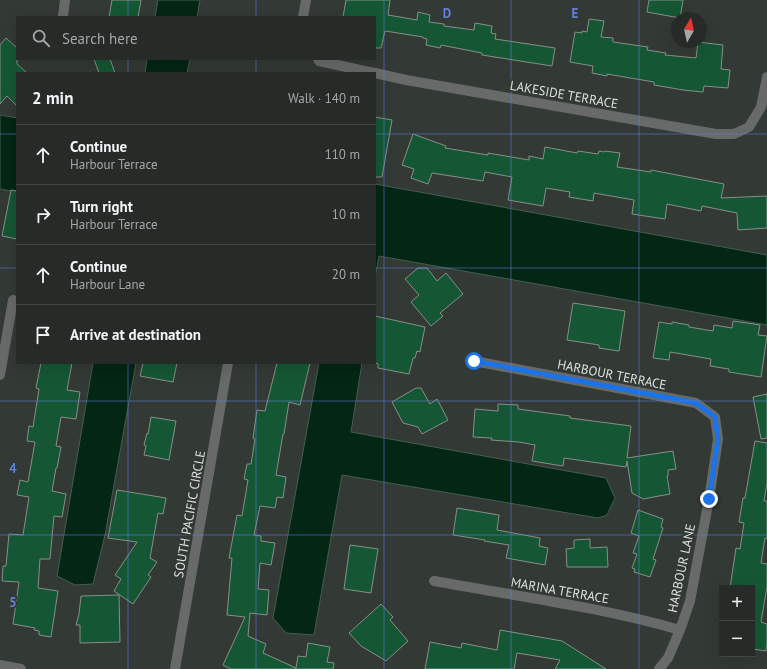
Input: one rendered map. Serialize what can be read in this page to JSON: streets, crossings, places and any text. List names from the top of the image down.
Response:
{
  "streets": {
    "street": [
      "LAKESIDE TERRACE",
      "HARBOUR TERRACE",
      "SOUTH PACIFIC CIRCLE",
      "HARBOUR LANE",
      "MARINA TERRACE"
    ]
  },
  "crossings": [
    ["HARBOUR TERRACE", "HARBOUR LANE"],
    ["HARBOUR LANE", "MARINA TERRACE"]
  ],
  "north": "top",
  "page": {
    "search": "Search here",
    "heading": ["2 min", "Walk · 140 m"],
    "list": [
      ["Continue", "Harbour Terrace", "110 m"],
      ["Turn right", "Harbour Terrace", "10 m"],
      ["Continue", "Harbour Lane", "20 m"],
      "Arrive at destination"
    ],
    "map_buttons": ["+", "−"]
  },
  "grid": {
    "columns": ["D", "E"],
    "rows": ["4", "5"]
  }
}
